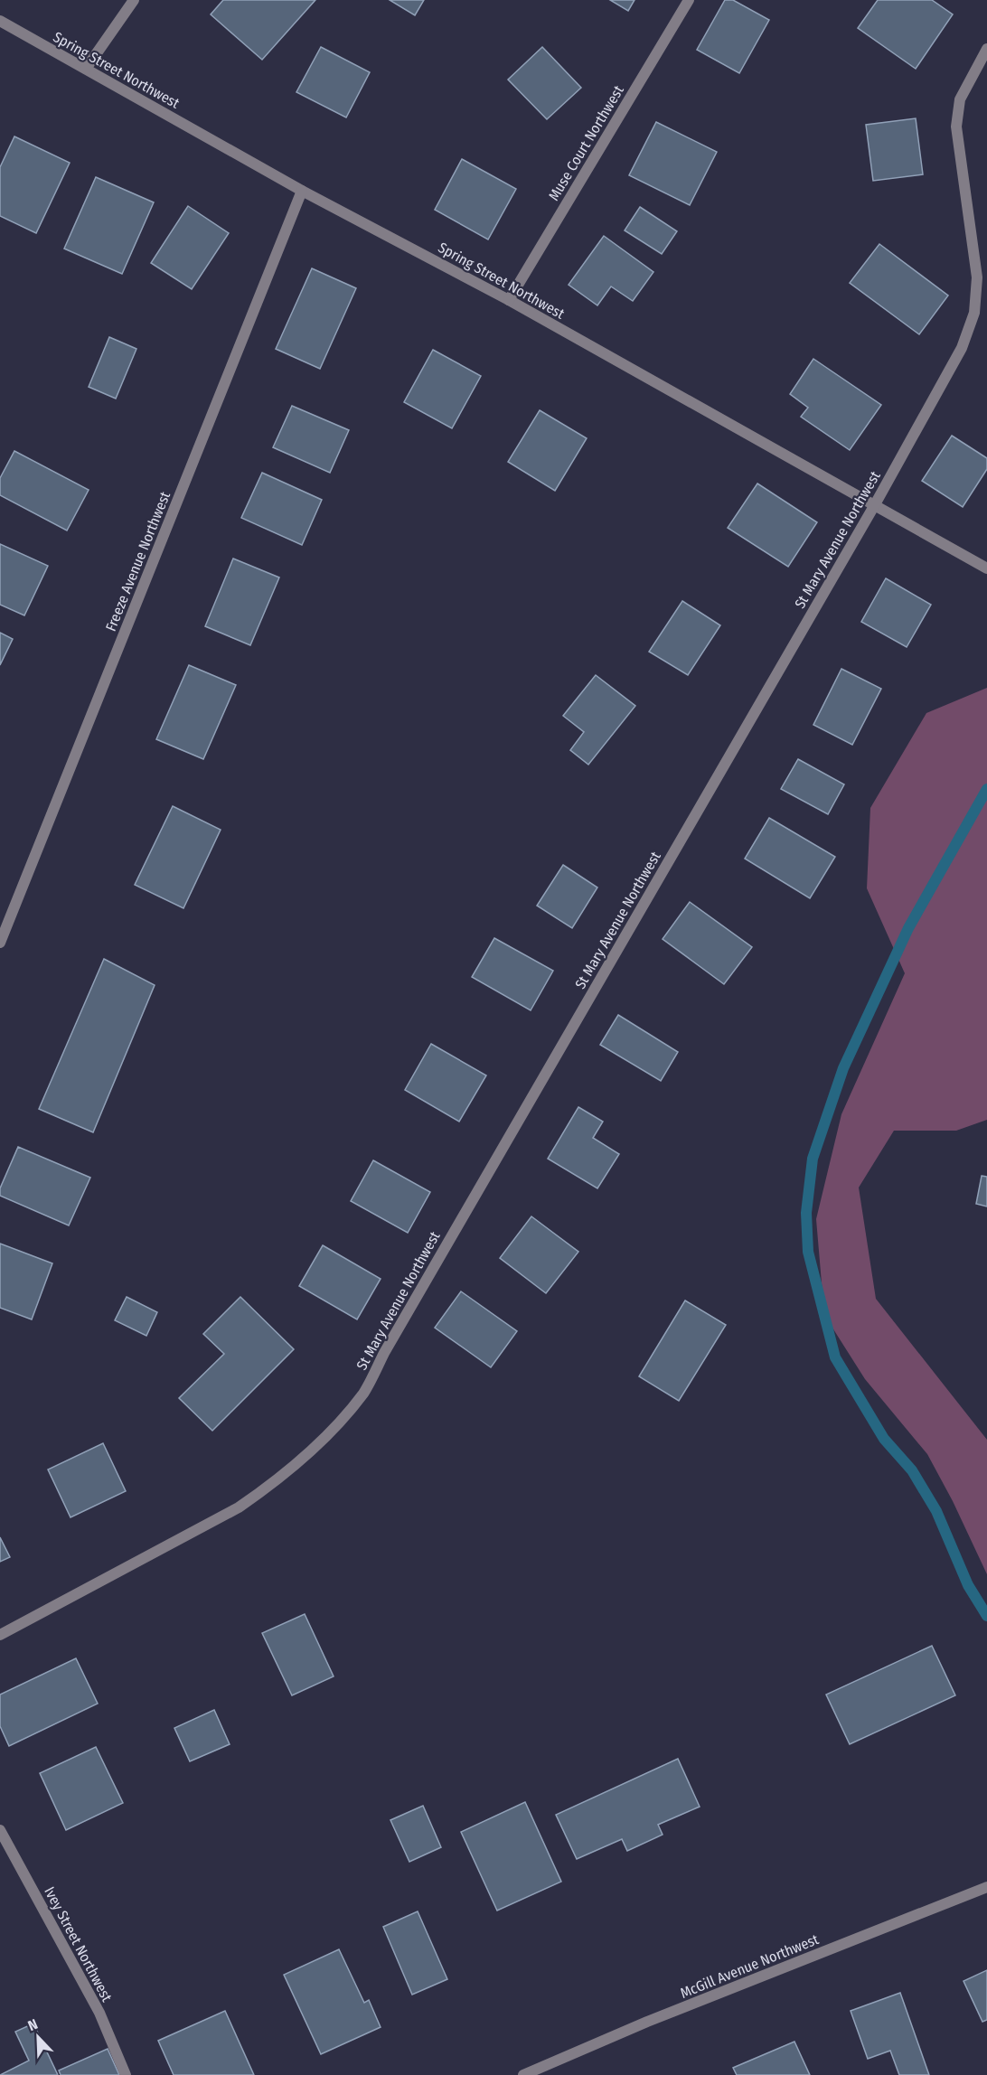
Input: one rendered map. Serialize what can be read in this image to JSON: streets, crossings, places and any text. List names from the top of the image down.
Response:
{
  "streets": {
    "street": [
      "Spring Street Northwest",
      "Muse Court Northwest",
      "St Mary Avenue Northwest",
      "Freeze Avenue Northwest",
      "Ivey Street Northwest",
      "McGill Avenue Northwest"
    ]
  },
  "crossings": [
    ["Spring Street Northwest", "Muse Court Northwest"],
    ["Spring Street Northwest", "St Mary Avenue Northwest"],
    ["Spring Street Northwest", "Freeze Avenue Northwest"]
  ],
  "north": "top left"
}
